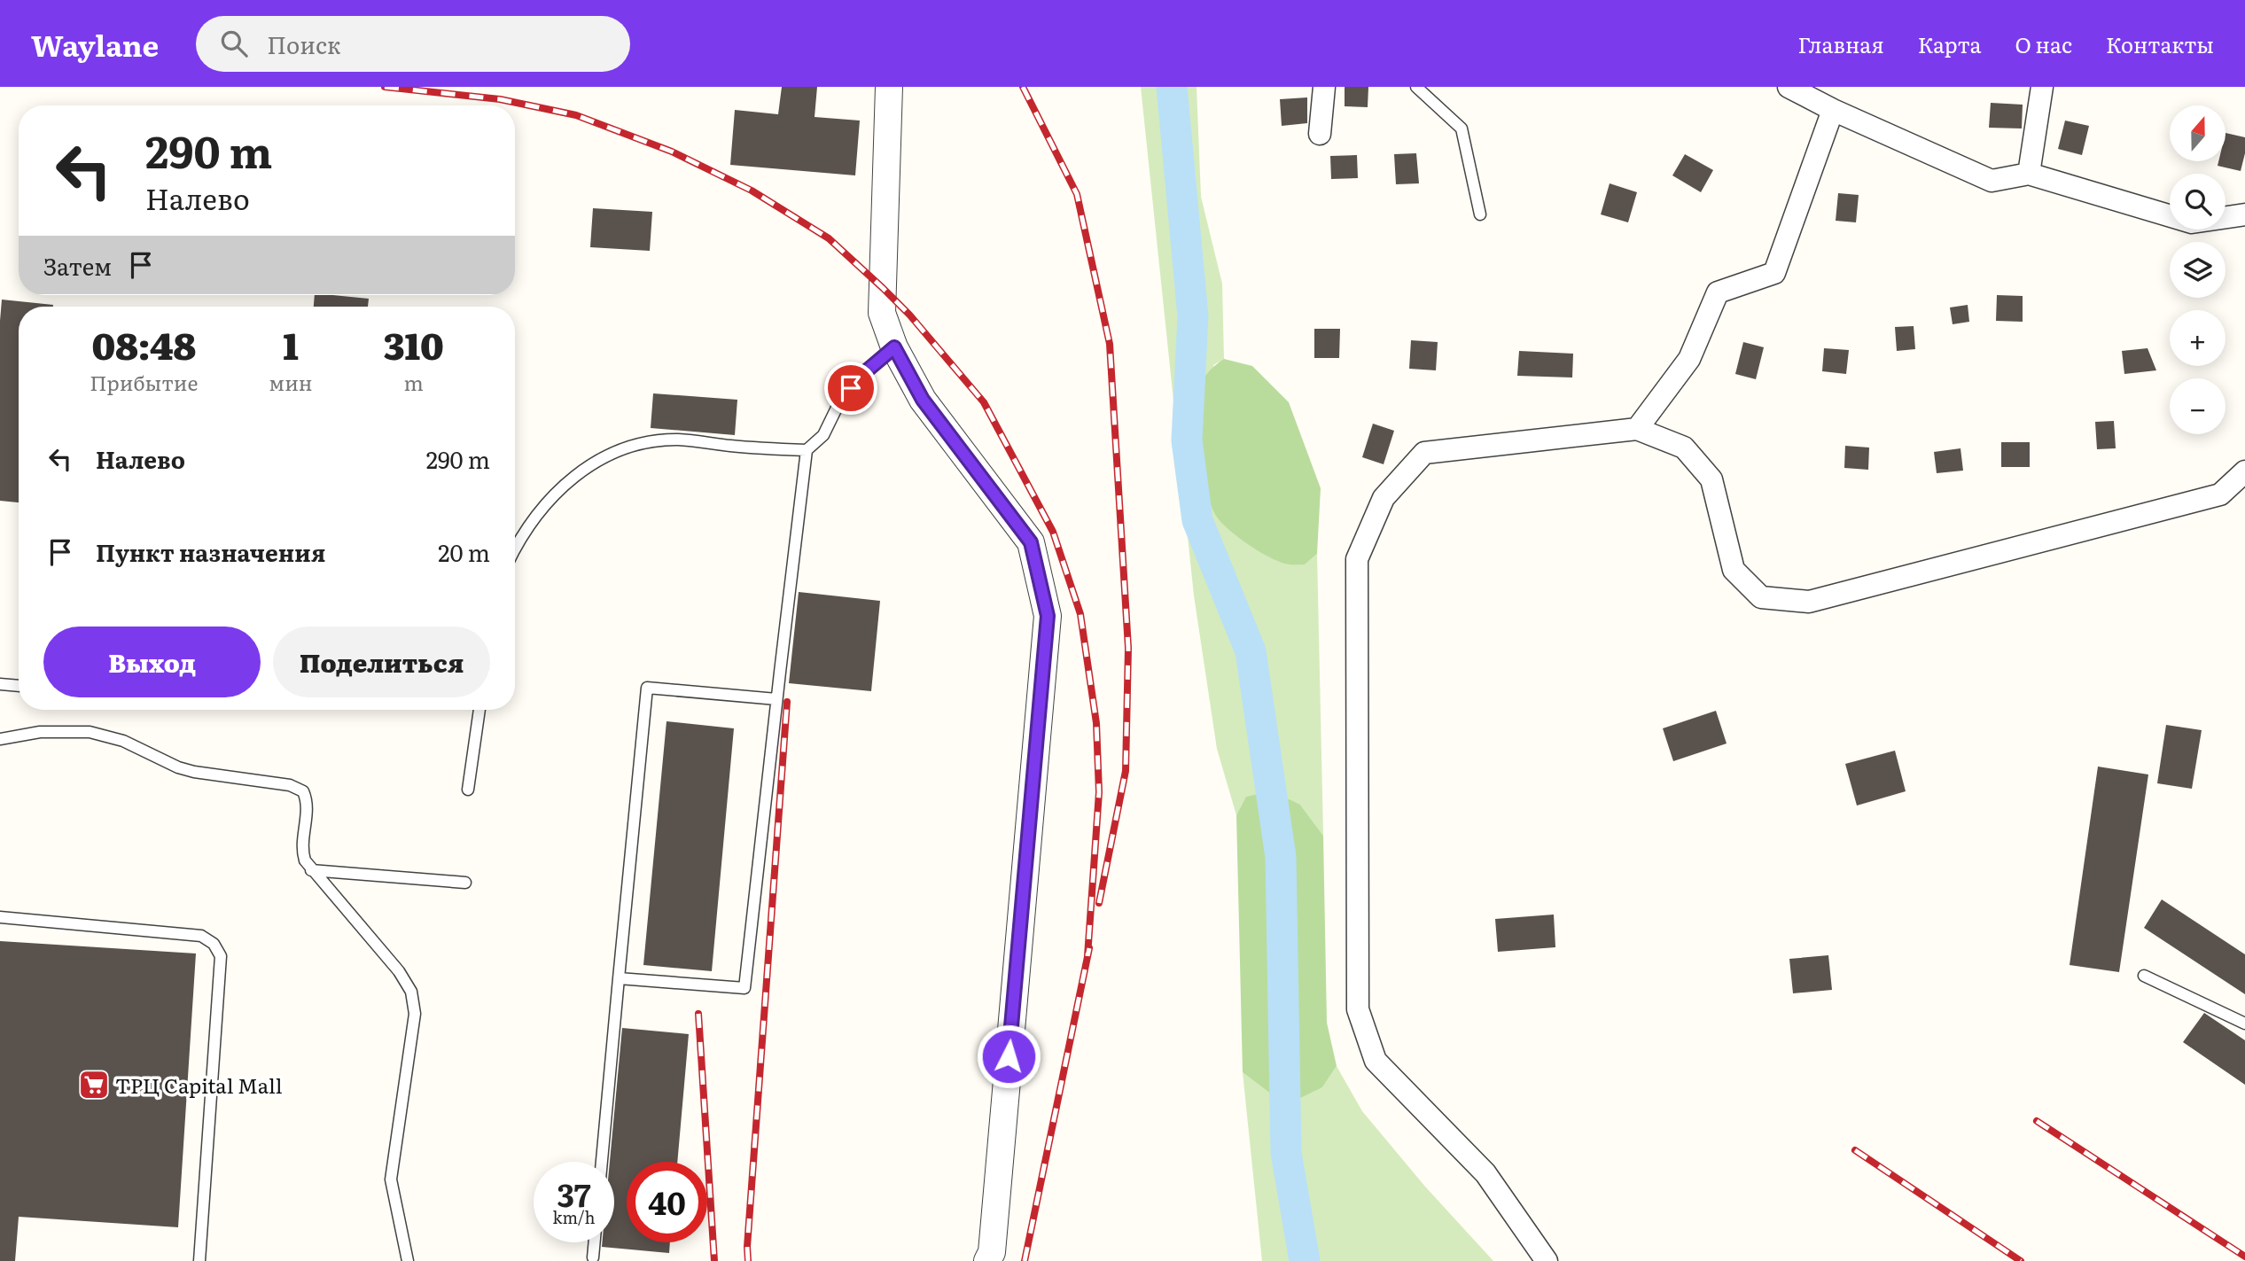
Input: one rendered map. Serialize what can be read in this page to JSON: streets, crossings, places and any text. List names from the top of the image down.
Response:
{
  "places": {
    "supermarket": ["ТРЦ Capital Mall"]
  },
  "north": "top",
  "page": {
    "header": "Waylane",
    "search": "Поиск",
    "nav": [
      "Главная",
      "Карта",
      "О нас",
      "Контакты"
    ],
    "map_buttons": ["+", "−"],
    "turn": ["290 m", "Налево"],
    "then": "Затем",
    "eta": [
      "08:48",
      "Прибытие",
      "1",
      "мин",
      "310",
      "m"
    ],
    "list": [
      {
        "name": "Налево",
        "value": "290 m"
      },
      {
        "name": "Пункт назначения",
        "value": "20 m"
      }
    ],
    "buttons": ["Выход", "Поделиться"],
    "speed": "37 km/h",
    "limit": "40"
  }
}
